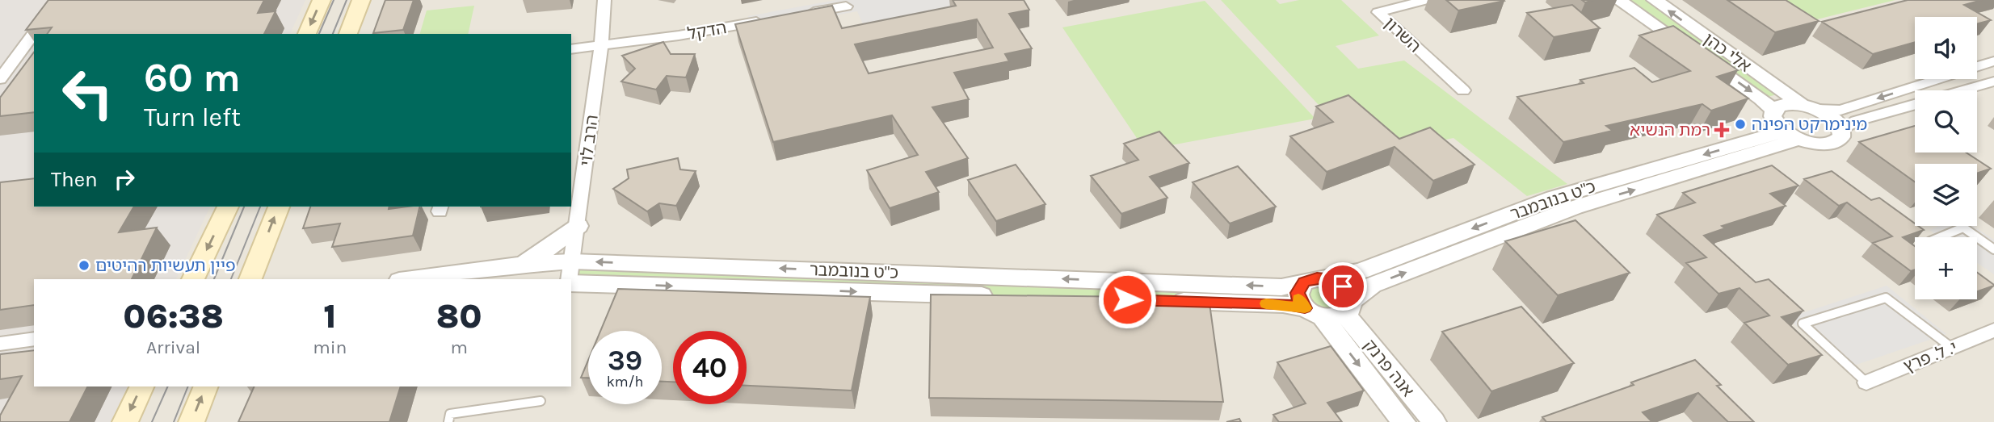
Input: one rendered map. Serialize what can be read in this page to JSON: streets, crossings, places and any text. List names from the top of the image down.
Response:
{
  "streets": {
    "street": [
      "הדקל",
      "השרון",
      "אלי כהן",
      "הרב לוי",
      "כ\"ט בנובמבר",
      "י. ל. פרץ",
      "אנה פרנק"
    ]
  },
  "crossings": [
    ["הדקל", "הרב לוי"],
    ["אלי כהן", "כ\"ט בנובמבר"],
    ["הרב לוי", "כ\"ט בנובמבר"],
    ["כ\"ט בנובמבר", "אנה פרנק"]
  ],
  "places": {
    "other": ["מינימרקט הפינה", "פיין תעשיות רהיטים"],
    "health": ["רמת הנשיא"]
  },
  "page": {
    "map_buttons": "+",
    "turn": ["60 m", "Turn left"],
    "then": "Then",
    "eta": [
      "06:38",
      "Arrival",
      "1",
      "min",
      "80",
      "m"
    ],
    "speed": "39 km/h",
    "limit": "40"
  }
}
